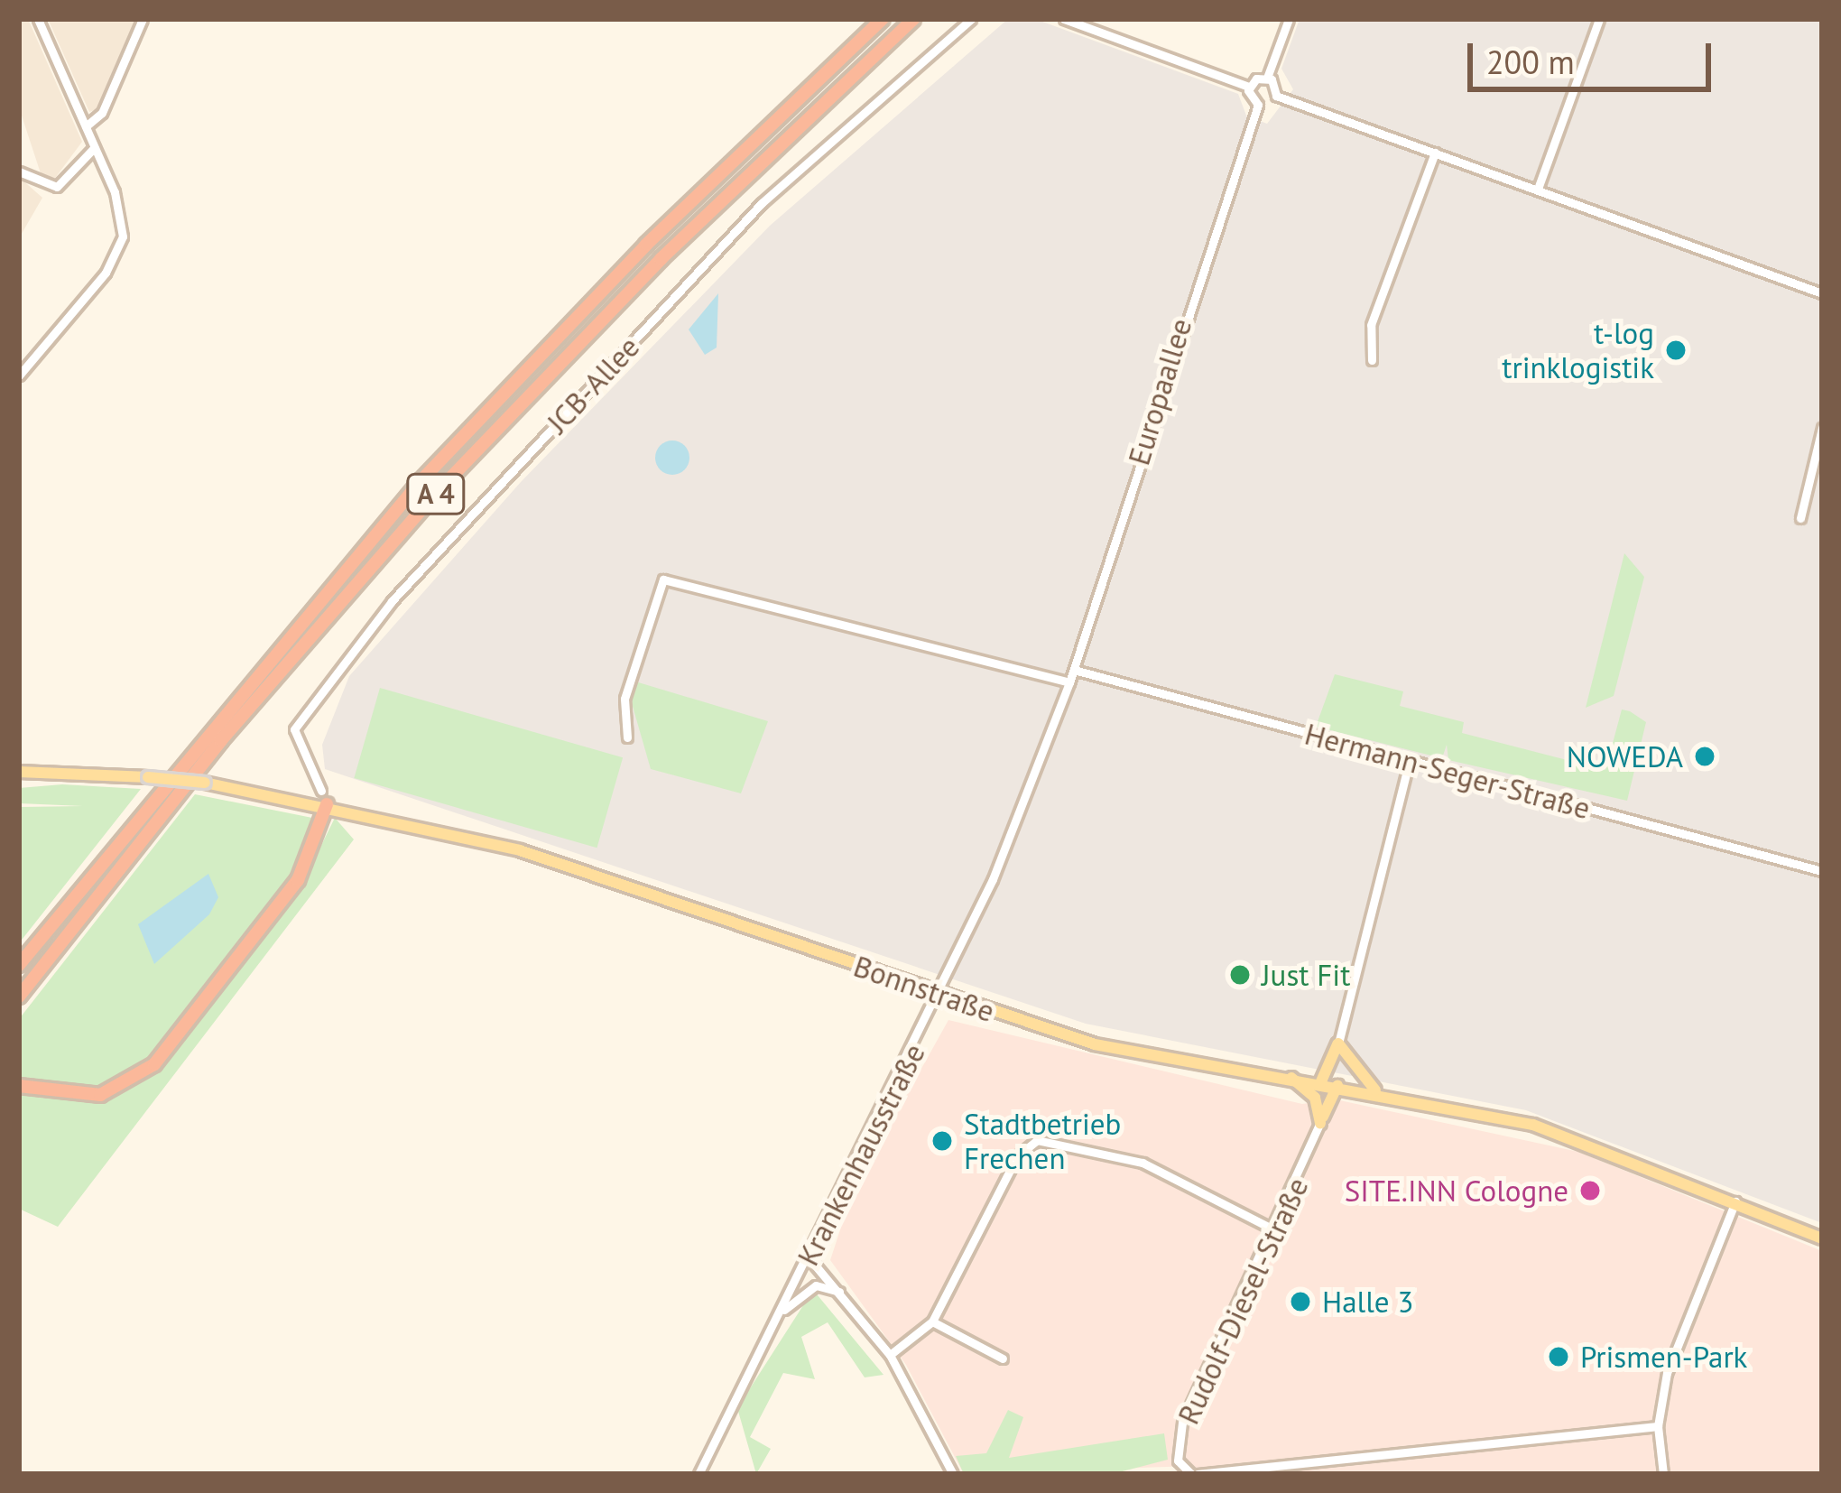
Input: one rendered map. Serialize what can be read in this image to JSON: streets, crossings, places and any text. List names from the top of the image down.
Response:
{
  "streets": {
    "highway": ["A 4"],
    "main road": ["Bonnstraße"],
    "street": [
      "JCB-Allee",
      "Europaallee",
      "Hermann-Seger-Straße",
      "Krankenhausstraße",
      "Rudolf-Diesel-Straße"
    ]
  },
  "crossings": [
    ["JCB-Allee", "Bonnstraße"],
    ["Europaallee", "Hermann-Seger-Straße"],
    ["Europaallee", "Bonnstraße"],
    ["Europaallee", "Krankenhausstraße"],
    ["Bonnstraße", "Krankenhausstraße"]
  ],
  "places": [
    "t-log trinklogistik",
    "NOWEDA",
    "Just Fit",
    "Stadtbetrieb Frechen",
    "SITE.INN Cologne",
    "Halle 3",
    "Prismen-Park"
  ],
  "scale_bar": "200 m"
}
